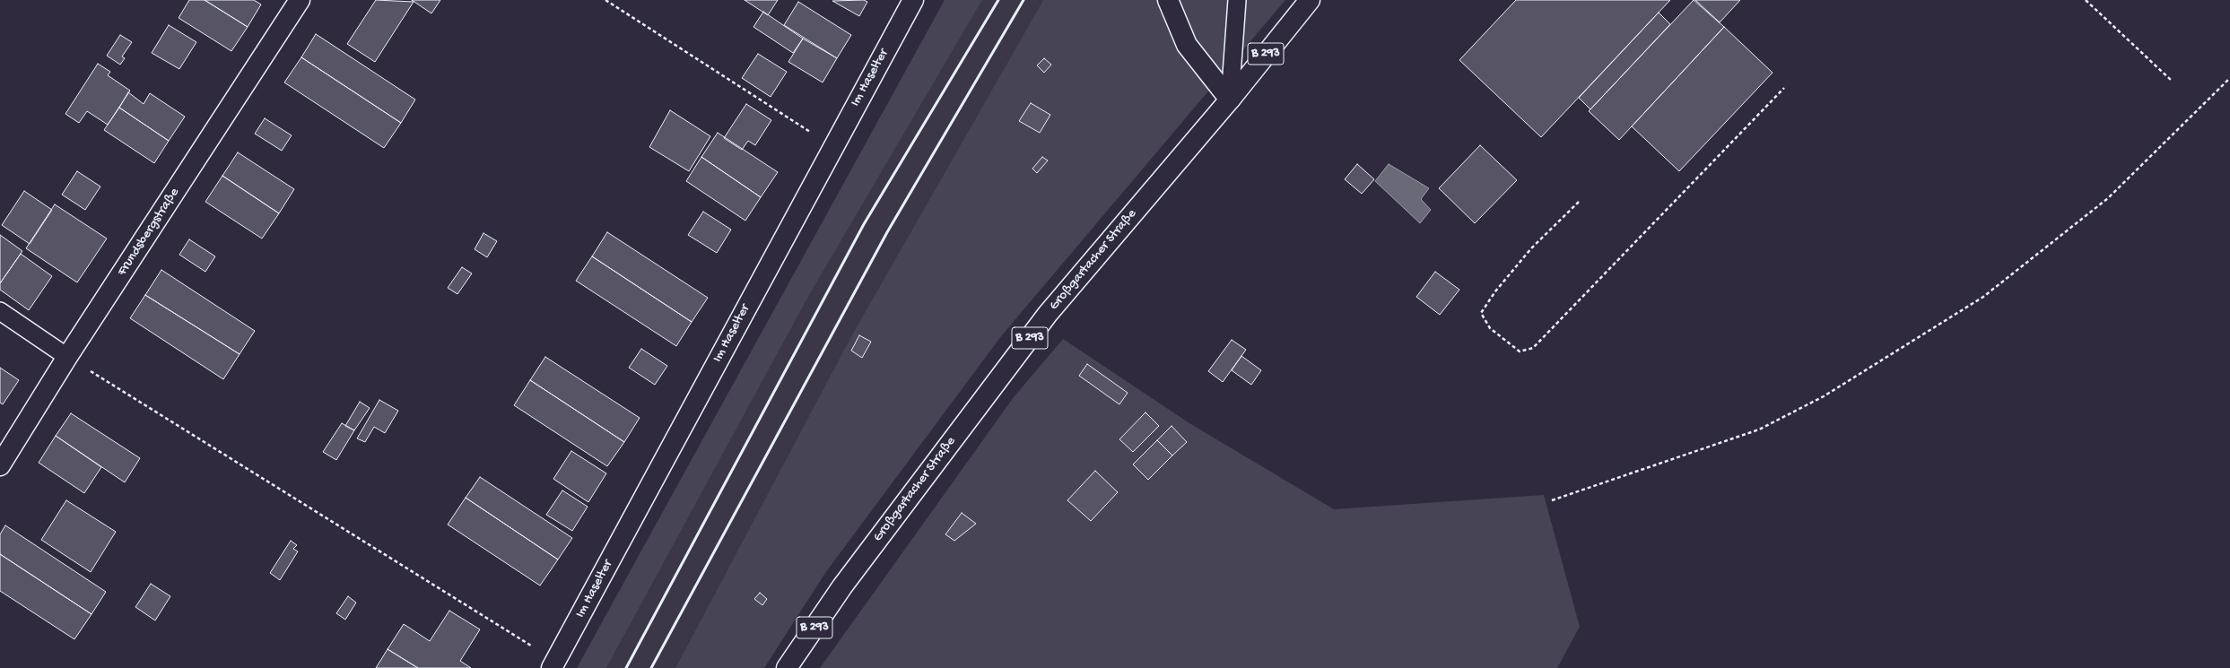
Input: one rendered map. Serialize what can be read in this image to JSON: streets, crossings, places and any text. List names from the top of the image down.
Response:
{
  "streets": {
    "street": [
      "B 293",
      "Im Haselter",
      "Frundsbergstraße",
      "Großgartacher Straße"
    ]
  }
}
